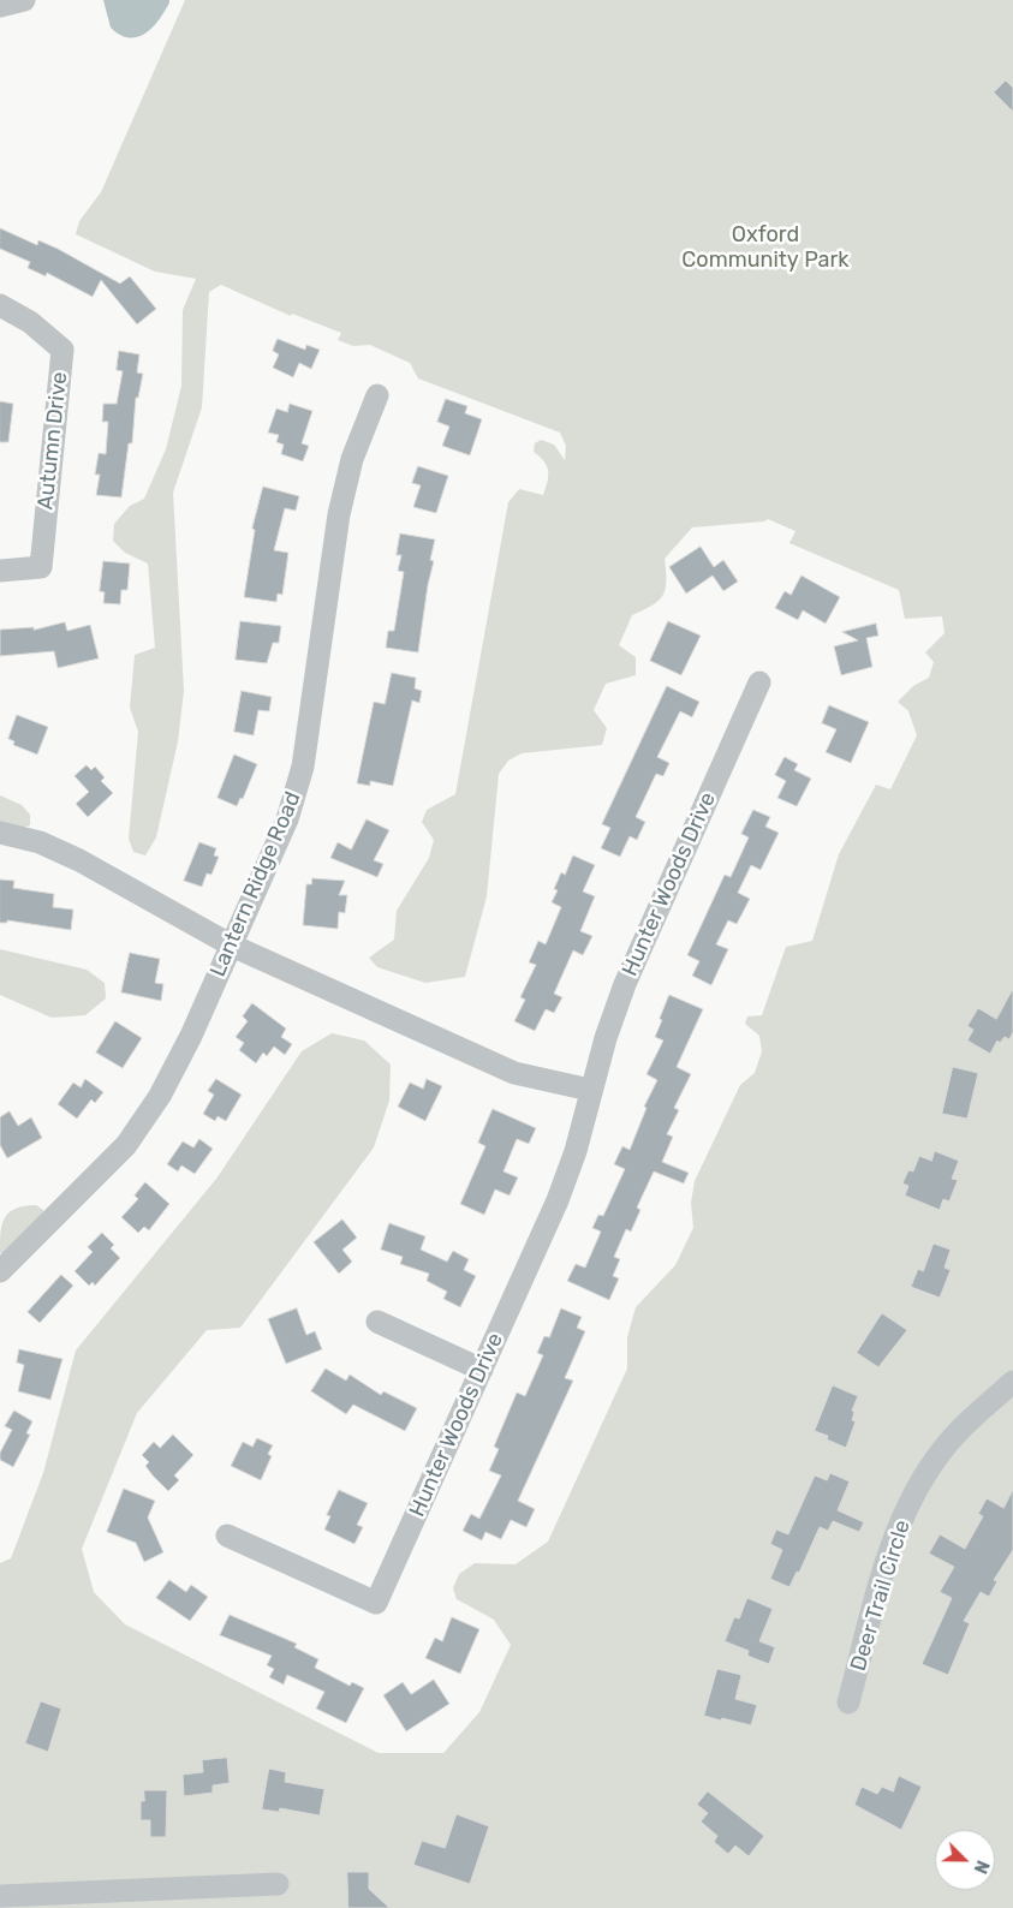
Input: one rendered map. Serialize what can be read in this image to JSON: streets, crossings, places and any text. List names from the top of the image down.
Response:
{
  "streets": {
    "street": [
      "Autumn Drive",
      "Lantern Ridge Road",
      "Hunter Woods Drive",
      "Deer Trail Circle"
    ]
  },
  "parks": ["Oxford Community Park"],
  "north": "bottom right"
}
